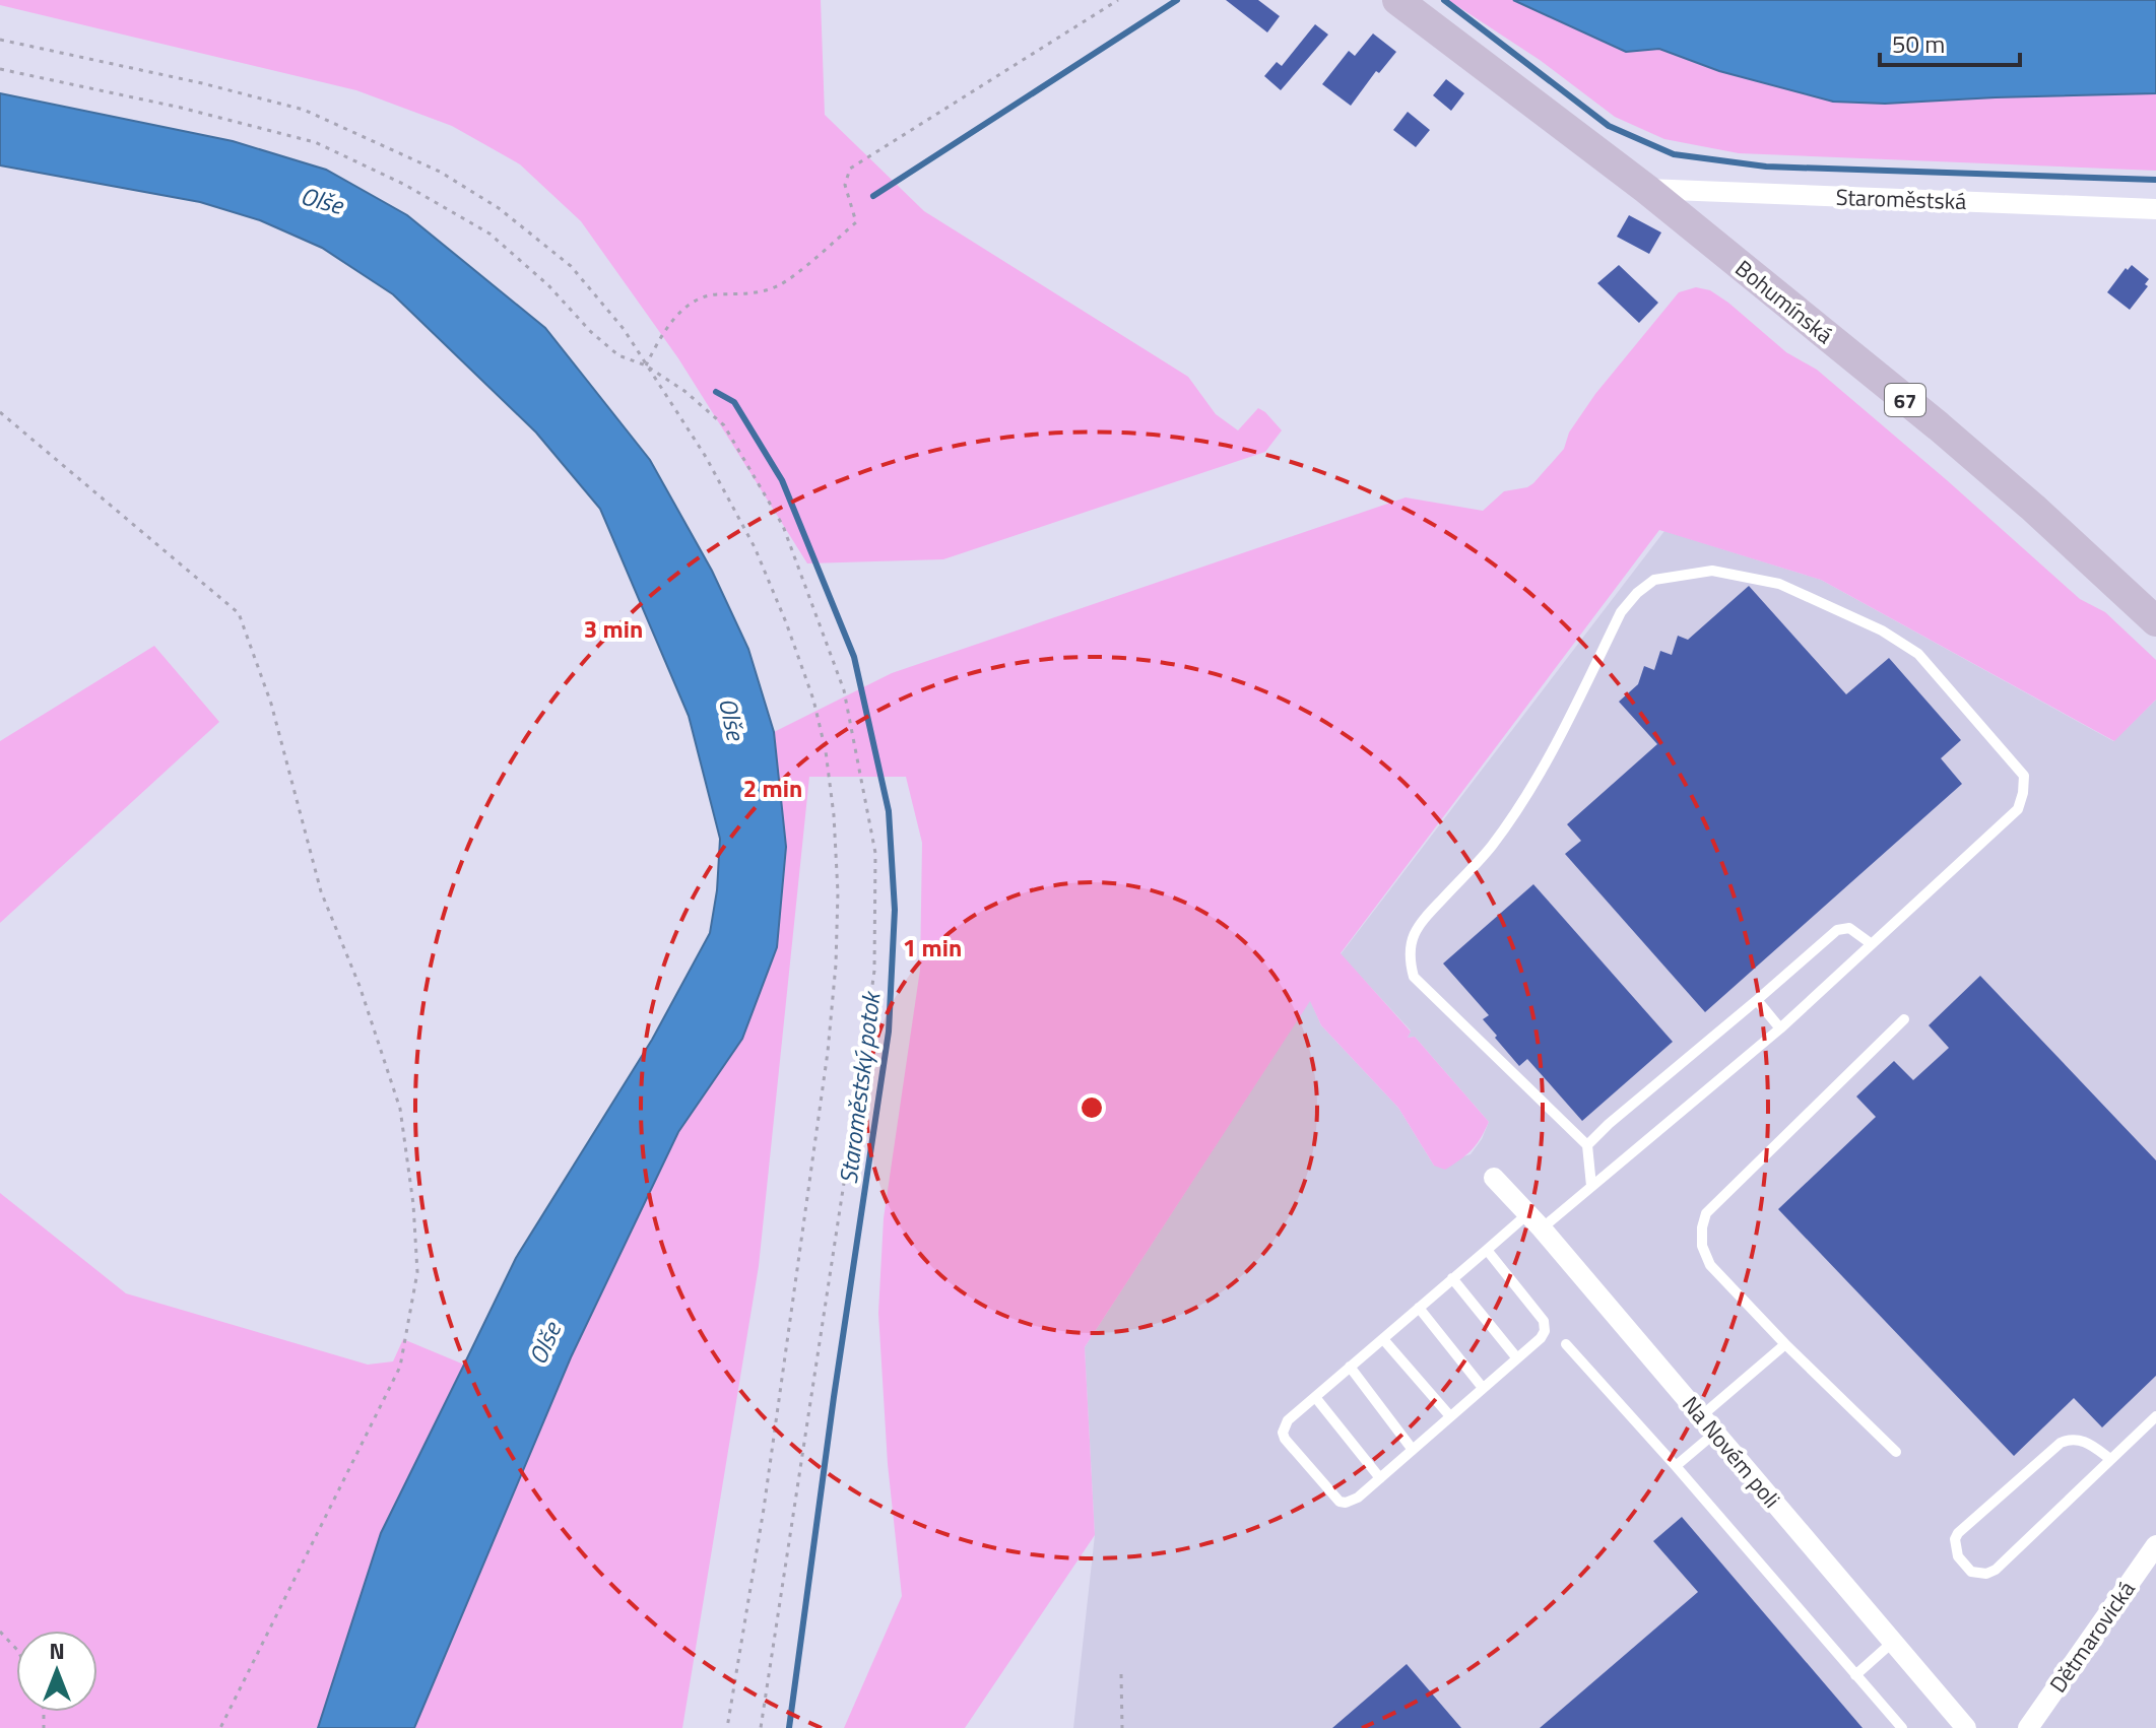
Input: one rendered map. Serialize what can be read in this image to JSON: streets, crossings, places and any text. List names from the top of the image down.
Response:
{
  "streets": {
    "main road": ["Bohumínská", "67"],
    "street": ["Staroměstská", "Na Novém poli", "Dětmarovická"]
  },
  "crossings": [
    ["Staroměstská", "Bohumínská"]
  ],
  "water": ["Olše", "Staroměstský potok"],
  "scale_bar": "50 m",
  "north": "top",
  "rings": ["3 min", "2 min", "1 min"]
}
